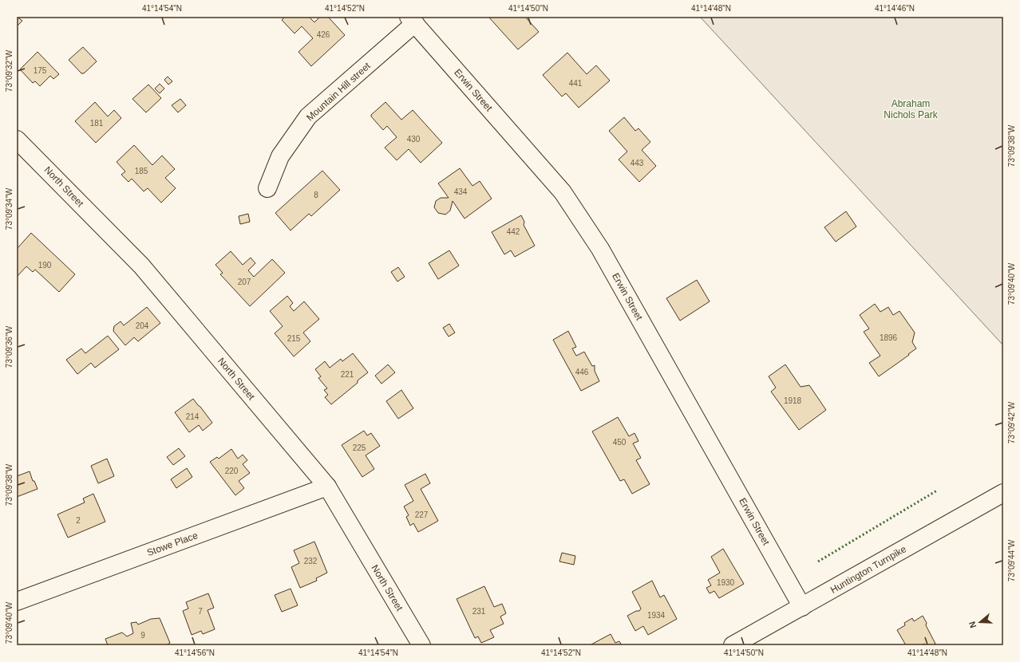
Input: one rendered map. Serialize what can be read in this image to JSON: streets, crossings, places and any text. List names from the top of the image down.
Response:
{
  "streets": {
    "street": [
      "Erwin Street",
      "Mountain Hill street",
      "North Street",
      "Stowe Place",
      "Huntington Turnpike"
    ]
  },
  "crossings": [
    ["Erwin Street", "Mountain Hill street"],
    ["Erwin Street", "Huntington Turnpike"],
    ["North Street", "Stowe Place"]
  ],
  "parks": ["Abraham Nichols Park"],
  "house_numbers": [
    "426",
    "175",
    "441",
    "181",
    "430",
    "443",
    "185",
    "434",
    "8",
    "442",
    "190",
    "207",
    "204",
    "1896",
    "215",
    "446",
    "221",
    "1918",
    "214",
    "450",
    "225",
    "220",
    "227",
    "2",
    "232",
    "1930",
    "7",
    "231",
    "1934",
    "9"
  ],
  "north": "left",
  "coordinates": [
    "41°14'54\"N",
    "41°14'52\"N",
    "41°14'50\"N",
    "41°14'48\"N",
    "41°14'46\"N",
    "73°09'32\"W",
    "73°09'38\"W",
    "73°09'34\"W",
    "73°09'40\"W",
    "73°09'36\"W",
    "73°09'42\"W",
    "73°09'44\"W",
    "41°14'56\"N"
  ]
}
